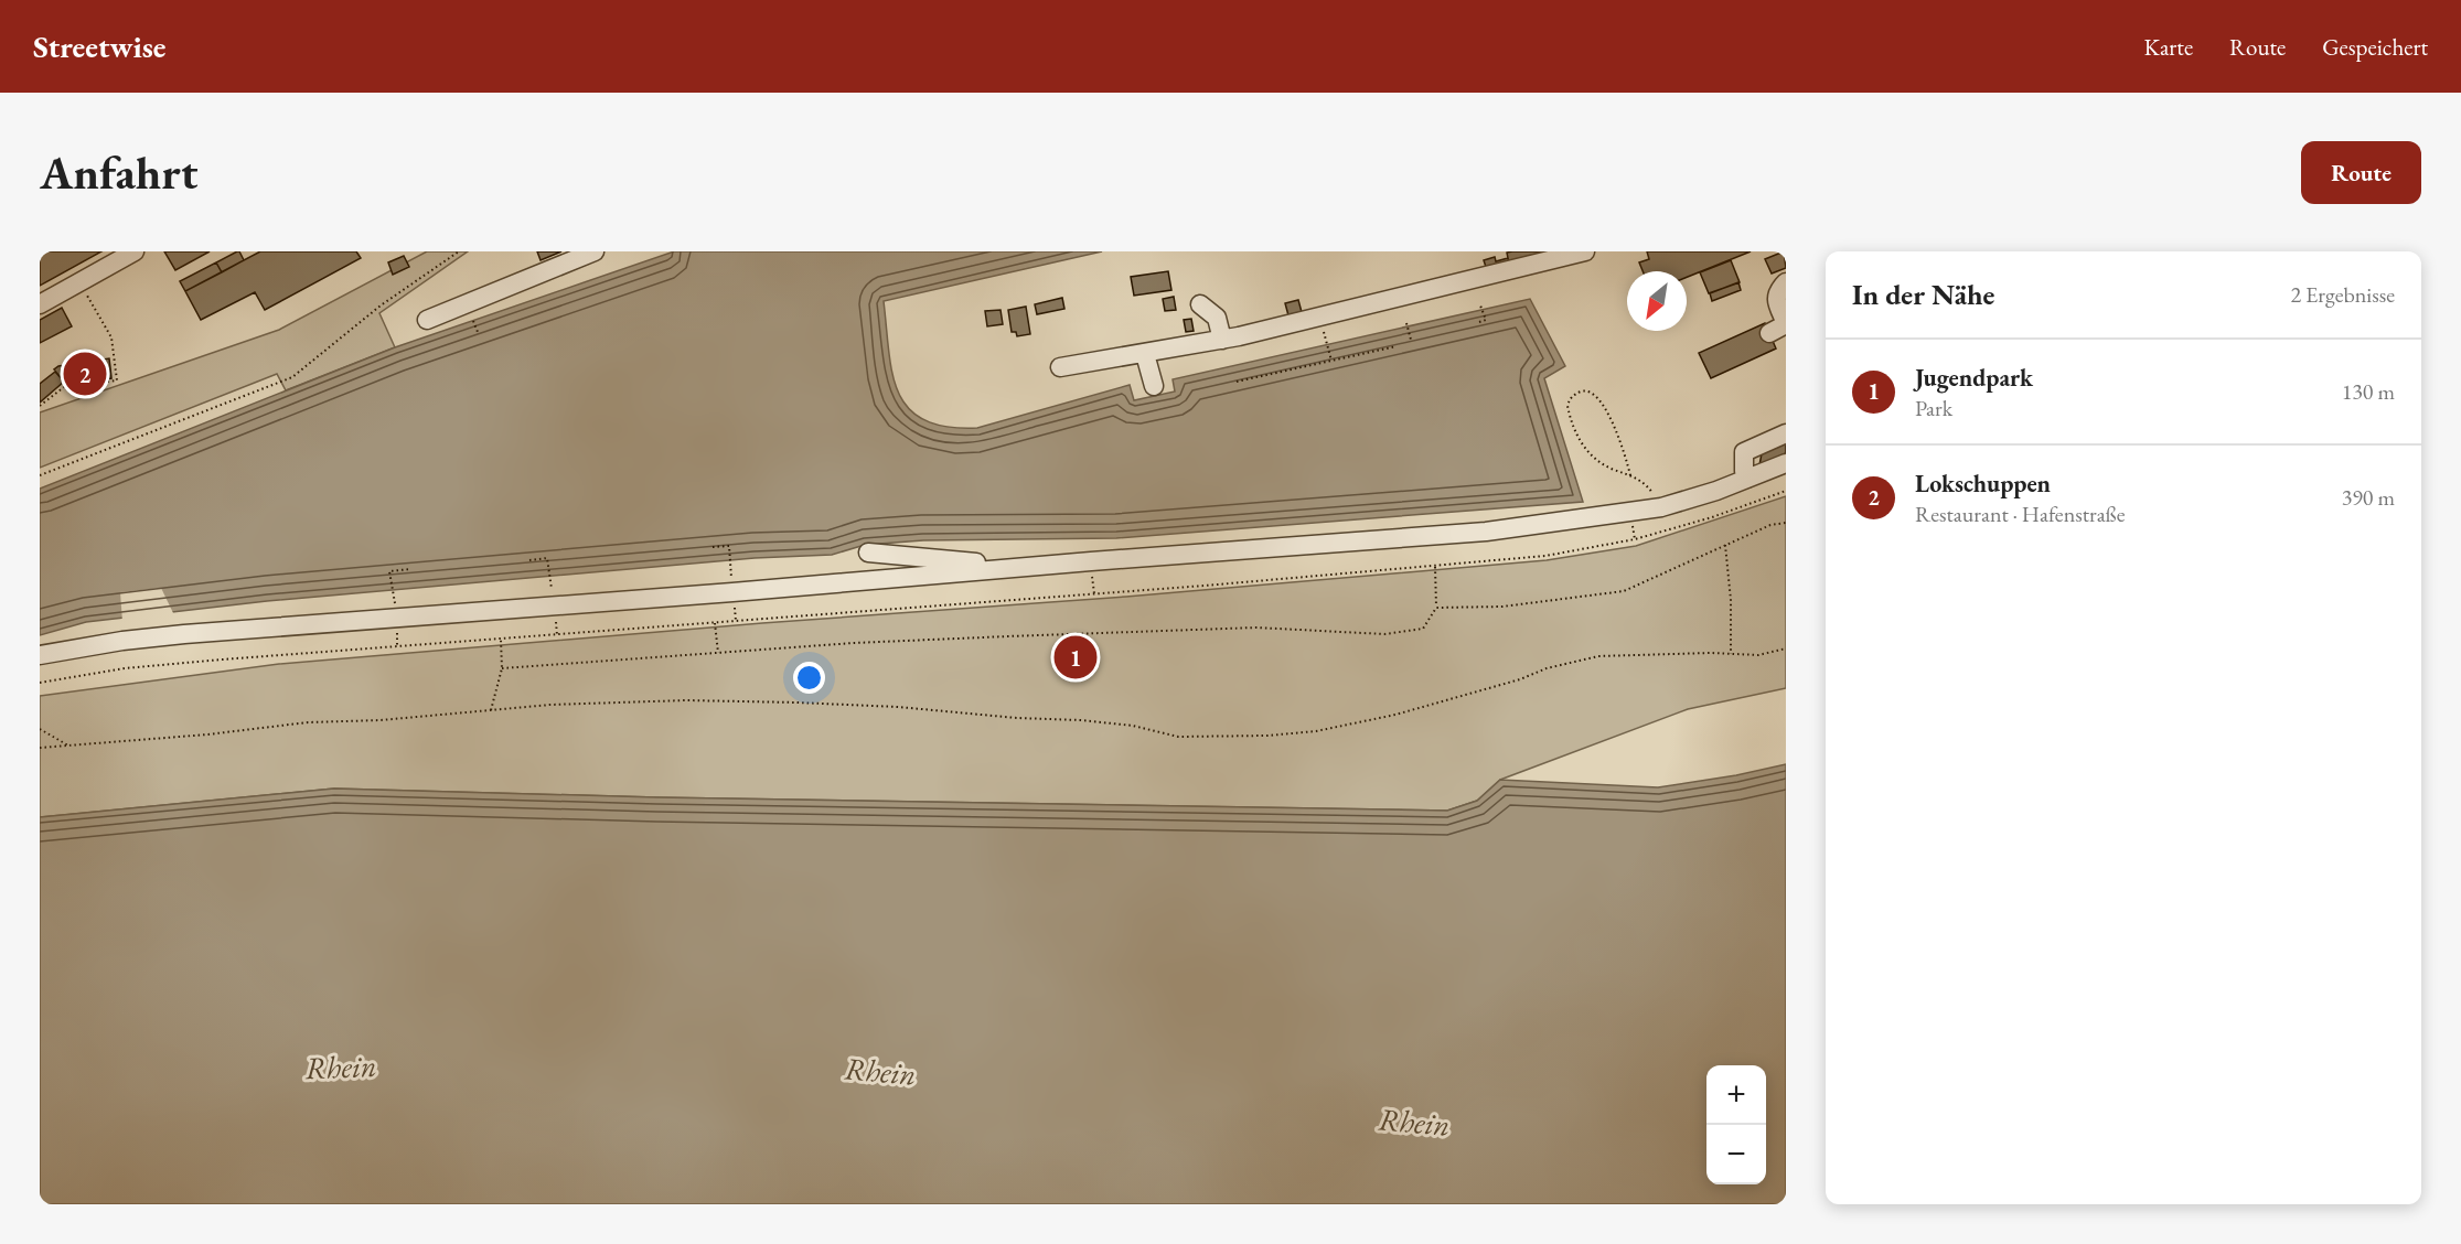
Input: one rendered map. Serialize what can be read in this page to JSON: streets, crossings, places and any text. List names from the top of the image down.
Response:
{
  "water": ["Rhein"],
  "north": "bottom left",
  "page": {
    "header": "Streetwise",
    "nav": ["Karte", "Route", "Gespeichert"],
    "buttons": "Route",
    "title": "Anfahrt",
    "heading": ["In der Nähe", "2 Ergebnisse"],
    "list": [
      {
        "mark": "1",
        "name": "Jugendpark",
        "note": "Park",
        "value": "130 m"
      },
      {
        "mark": "2",
        "name": "Lokschuppen",
        "note": "Restaurant · Hafenstraße",
        "value": "390 m"
      }
    ],
    "pins": ["2", "1"],
    "map_buttons": ["+", "−"]
  }
}
